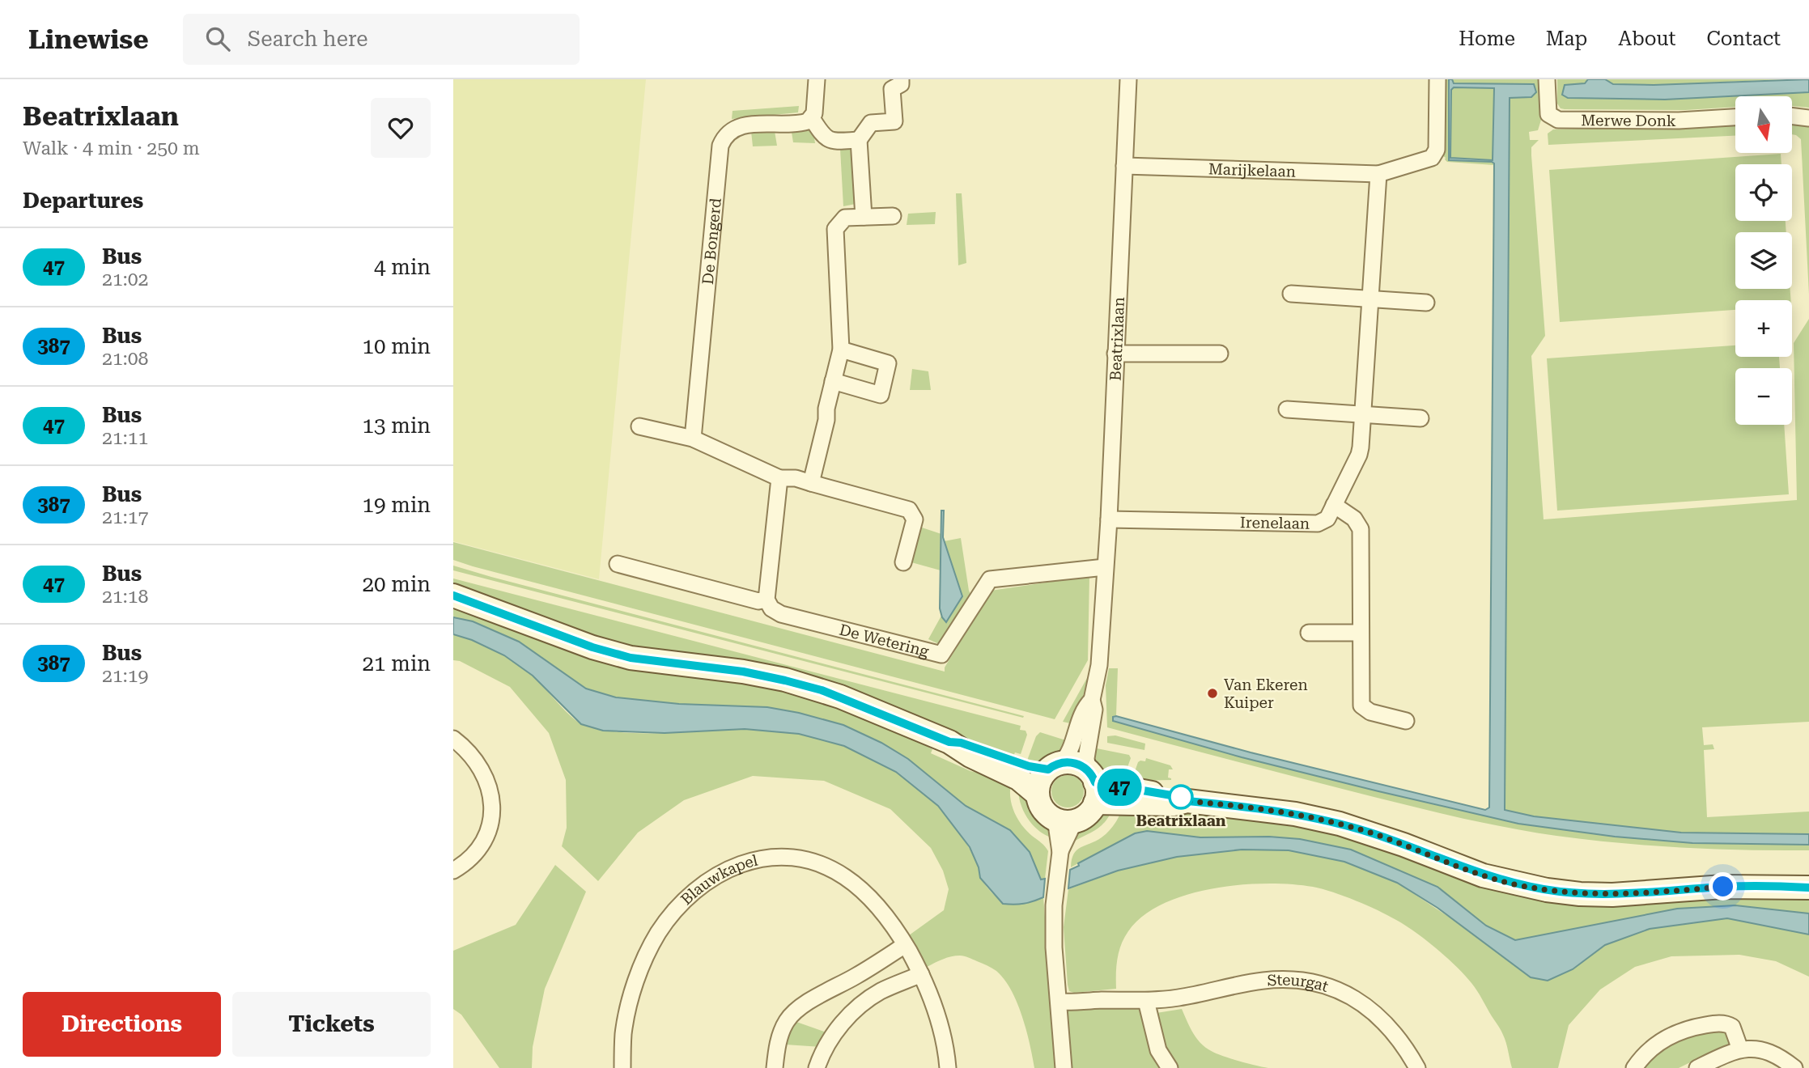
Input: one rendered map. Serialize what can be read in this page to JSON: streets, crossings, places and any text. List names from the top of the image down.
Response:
{
  "streets": {
    "street": [
      "Merwe Donk",
      "Marijkelaan",
      "De Bongerd",
      "Beatrixlaan",
      "Irenelaan",
      "De Wetering",
      "Blauwkapel",
      "Steurgat"
    ]
  },
  "crossings": [
    ["Marijkelaan", "Beatrixlaan"],
    ["Marijkelaan", "Irenelaan"],
    ["Beatrixlaan", "Irenelaan"],
    ["Beatrixlaan", "De Wetering"]
  ],
  "places": ["Van Ekeren Kuiper", "Beatrixlaan"],
  "lines": ["bus line 47"],
  "north": "bottom",
  "page": {
    "header": "Linewise",
    "search": "Search here",
    "nav": [
      "Home",
      "Map",
      "About",
      "Contact"
    ],
    "heading": [
      ["Beatrixlaan", "Walk · 4 min · 250 m"],
      "Departures"
    ],
    "on_map": "47",
    "map_buttons": ["+", "−"],
    "list": [
      {
        "mark": "47",
        "name": "Bus",
        "note": "21:02",
        "value": "4 min"
      },
      {
        "mark": "387",
        "name": "Bus",
        "note": "21:08",
        "value": "10 min"
      },
      {
        "mark": "47",
        "name": "Bus",
        "note": "21:11",
        "value": "13 min"
      },
      {
        "mark": "387",
        "name": "Bus",
        "note": "21:17",
        "value": "19 min"
      },
      {
        "mark": "47",
        "name": "Bus",
        "note": "21:18",
        "value": "20 min"
      },
      {
        "mark": "387",
        "name": "Bus",
        "note": "21:19",
        "value": "21 min"
      }
    ],
    "buttons": ["Directions", "Tickets"]
  }
}
